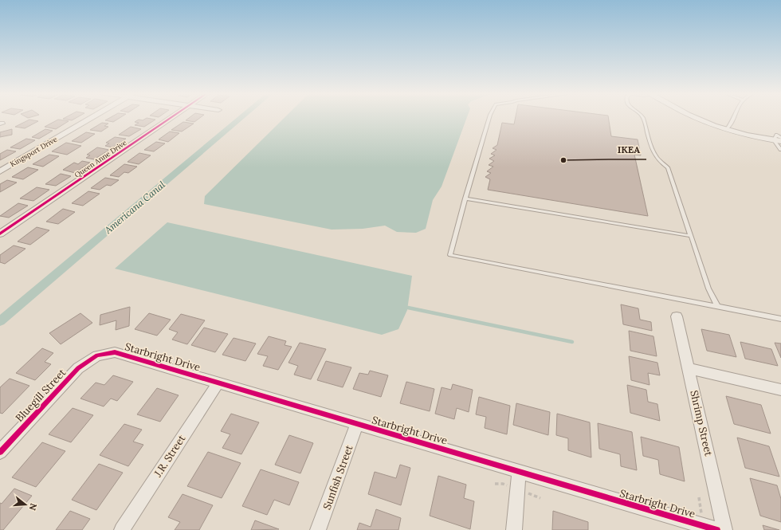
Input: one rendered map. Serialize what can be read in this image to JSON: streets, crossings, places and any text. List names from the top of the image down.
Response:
{
  "streets": {
    "street": [
      "Kingsport Drive",
      "Queen Anne Drive",
      "Starbright Drive",
      "Bluegill Street",
      "Shrimp Street",
      "J.R. Street",
      "Sunfish Street"
    ]
  },
  "crossings": [
    ["Starbright Drive", "Bluegill Street"],
    ["Starbright Drive", "J.R. Street"],
    ["Starbright Drive", "Sunfish Street"]
  ],
  "water": ["Americana Canal"],
  "places": ["IKEA"],
  "north": "right"
}
